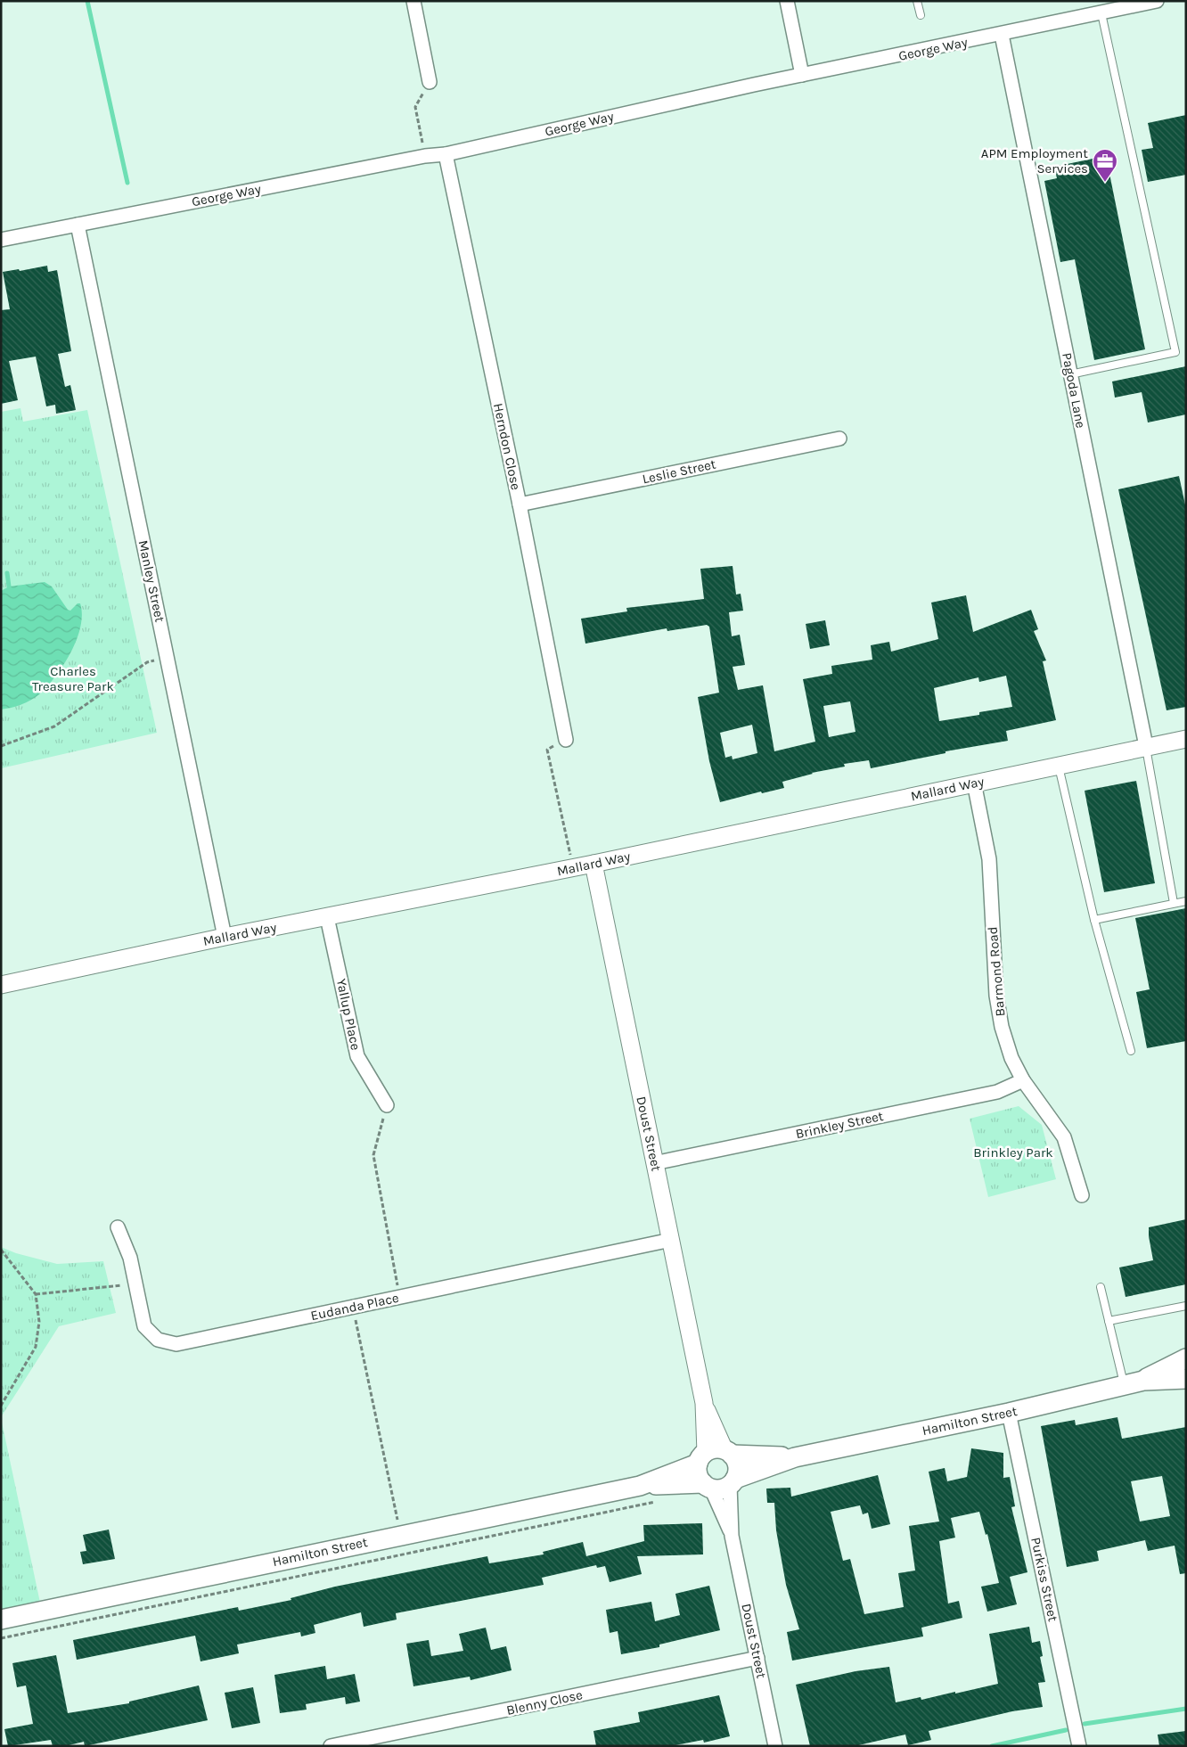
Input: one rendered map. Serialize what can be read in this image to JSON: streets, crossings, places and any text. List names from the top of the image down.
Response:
{
  "streets": {
    "main road": ["Hamilton Street"],
    "street": [
      "George Way",
      "Pagoda Lane",
      "Herndon Close",
      "Leslie Street",
      "Manley Street",
      "Mallard Way",
      "Barmond Road",
      "Yallup Place",
      "Brinkley Street",
      "Doust Street",
      "Eudanda Place",
      "Purkiss Street",
      "Blenny Close"
    ]
  },
  "crossings": [
    ["George Way", "Pagoda Lane"],
    ["George Way", "Herndon Close"],
    ["George Way", "Manley Street"],
    ["Pagoda Lane", "Mallard Way"],
    ["Herndon Close", "Leslie Street"],
    ["Manley Street", "Mallard Way"],
    ["Mallard Way", "Barmond Road"],
    ["Mallard Way", "Yallup Place"],
    ["Mallard Way", "Doust Street"],
    ["Barmond Road", "Brinkley Street"],
    ["Brinkley Street", "Doust Street"],
    ["Doust Street", "Eudanda Place"],
    ["Doust Street", "Hamilton Street"],
    ["Doust Street", "Blenny Close"],
    ["Hamilton Street", "Purkiss Street"]
  ],
  "parks": ["Charles Treasure Park", "Brinkley Park"],
  "places": {
    "office": ["APM Employment Services"]
  }
}
